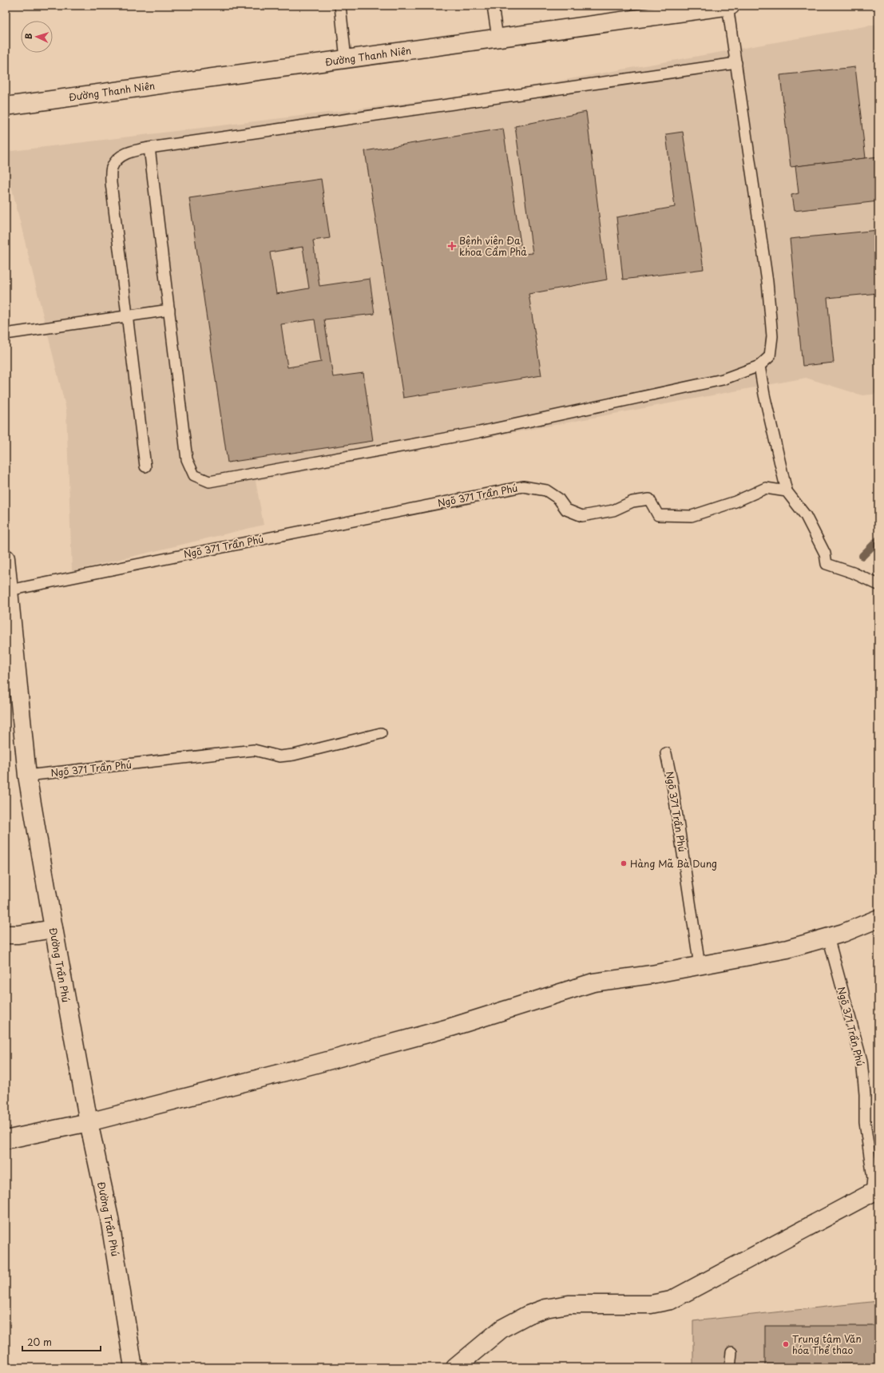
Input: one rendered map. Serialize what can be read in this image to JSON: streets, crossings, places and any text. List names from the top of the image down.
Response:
{
  "streets": {
    "street": ["Đường Thanh Niên", "Đường Trần Phú"],
    "lane": ["Ngõ 371 Trần Phú"]
  },
  "crossings": [
    ["Ngõ 371 Trần Phú", "Đường Trần Phú"]
  ],
  "places": {
    "health": ["Bệnh viện Đa khoa Cẩm Phả"],
    "other": ["Hàng Mã Bà Dung", "Trung tâm Văn hóa Thể thao"]
  },
  "scale_bar": "20 m",
  "north": "left"
}
